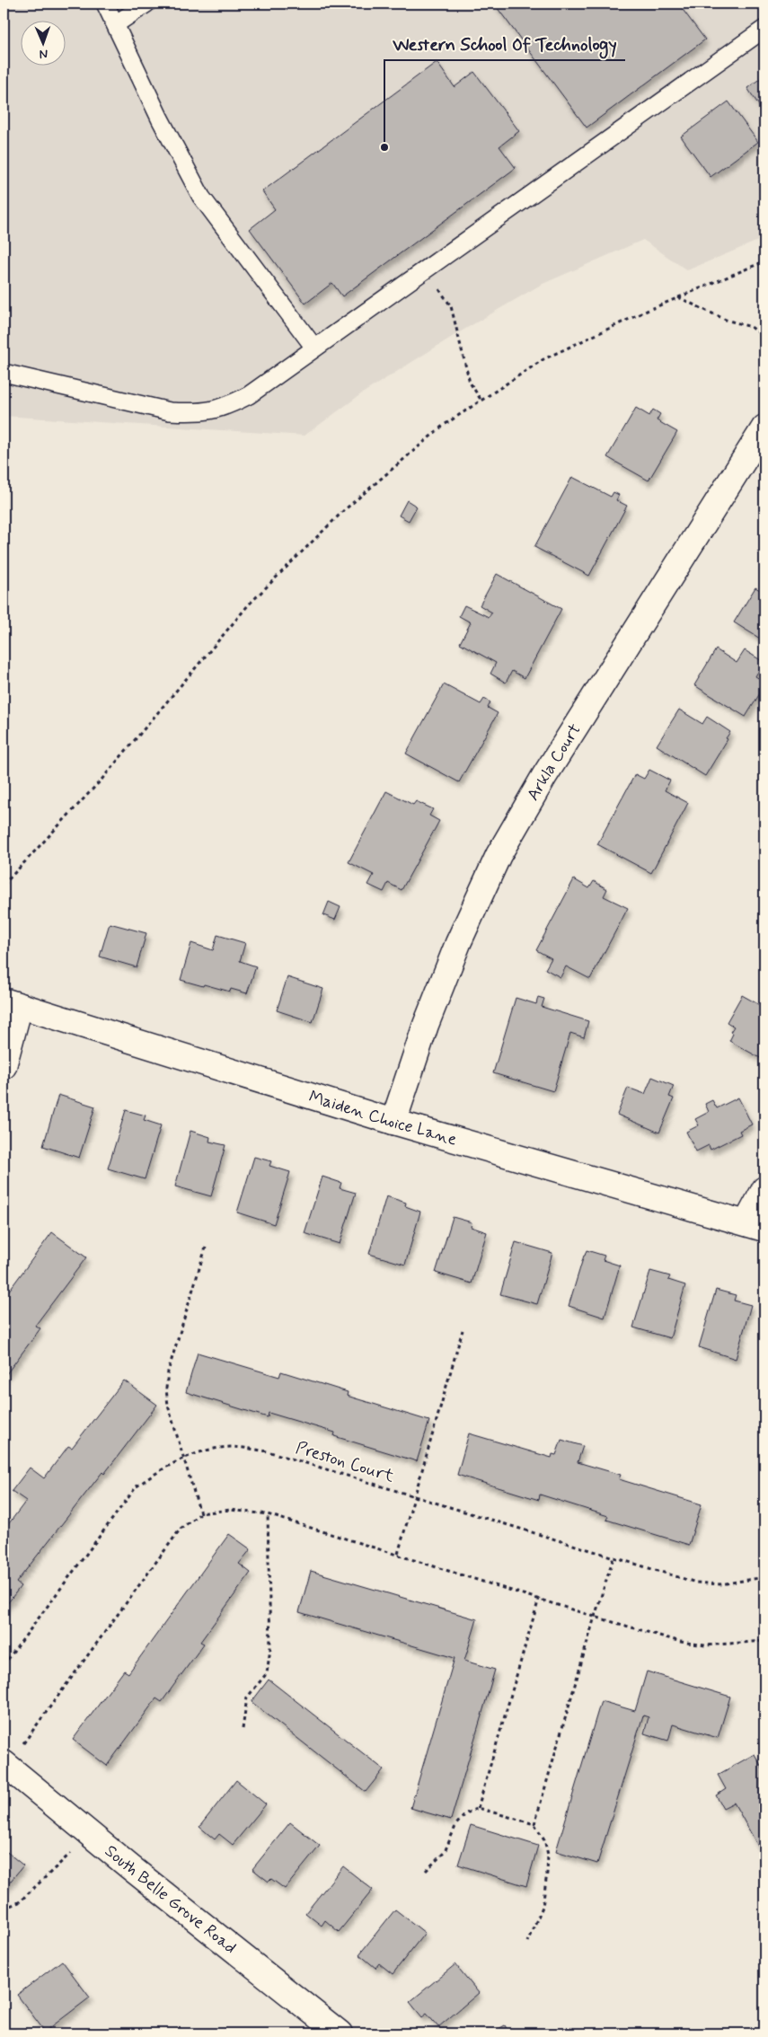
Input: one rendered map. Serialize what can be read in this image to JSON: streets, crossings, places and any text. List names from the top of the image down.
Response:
{
  "streets": {
    "street": ["Arkla Court", "Maiden Choice Lane", "South Belle Grove Road"],
    "path": ["Preston Court"]
  },
  "crossings": [
    ["Arkla Court", "Maiden Choice Lane"]
  ],
  "places": ["Western School Of Technology"],
  "north": "bottom"
}
